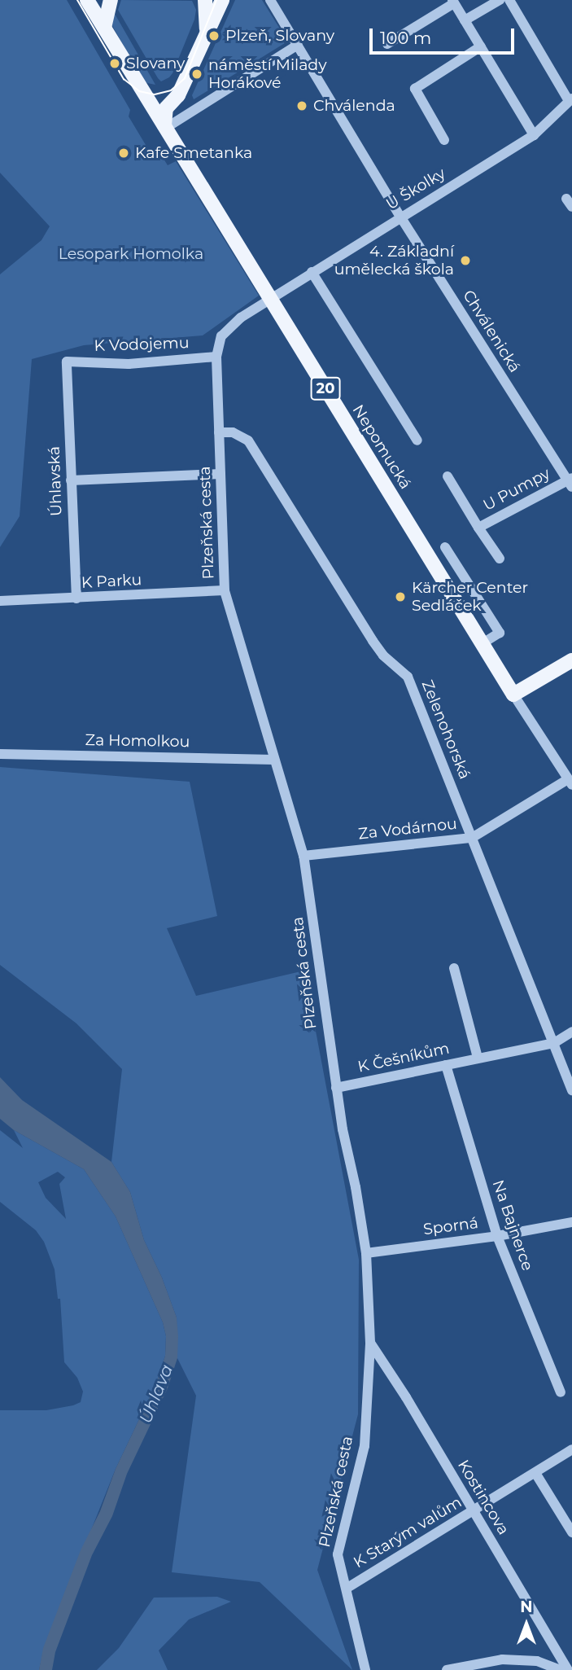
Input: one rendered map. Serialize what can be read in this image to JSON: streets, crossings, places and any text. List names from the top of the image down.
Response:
{
  "streets": {
    "main road": ["20", "Nepomucká"],
    "street": [
      "U Školky",
      "Chválenická",
      "K Vodojemu",
      "Úhlavská",
      "U Pumpy",
      "Plzeňská cesta",
      "K Parku",
      "Zelenohorská",
      "Za Homolkou",
      "Za Vodárnou",
      "K Češníkům",
      "Na Bajnerce",
      "Sporná",
      "Kostincova",
      "K Starým valům"
    ]
  },
  "crossings": [
    ["U Školky", "Chválenická"],
    ["U Školky", "Nepomucká"],
    ["U Školky", "Plzeňská cesta"],
    ["Chválenická", "U Pumpy"],
    ["K Vodojemu", "Úhlavská"],
    ["K Vodojemu", "Plzeňská cesta"],
    ["20", "Nepomucká"],
    ["Nepomucká", "Plzeňská cesta"],
    ["Nepomucká", "Za Vodárnou"],
    ["Úhlavská", "K Parku"],
    ["Plzeňská cesta", "K Parku"],
    ["Plzeňská cesta", "Zelenohorská"],
    ["Plzeňská cesta", "Za Homolkou"],
    ["Plzeňská cesta", "Za Vodárnou"],
    ["Plzeňská cesta", "K Češníkům"],
    ["Plzeňská cesta", "Sporná"],
    ["Plzeňská cesta", "Kostincova"],
    ["Plzeňská cesta", "K Starým valům"],
    ["Zelenohorská", "Za Vodárnou"],
    ["Zelenohorská", "K Češníkům"],
    ["K Češníkům", "Na Bajnerce"],
    ["Na Bajnerce", "Sporná"],
    ["Kostincova", "K Starým valům"]
  ],
  "water": ["Úhlava"],
  "parks": ["Lesopark Homolka"],
  "places": [
    "Plzeň, Slovany",
    "Slovany",
    "náměstí Milady Horákové",
    "Chválenda",
    "Kafe Smetanka",
    "4. Základní umělecká škola",
    "Kärcher Center Sedláček"
  ],
  "scale_bar": "100 m",
  "north": "top"
}
